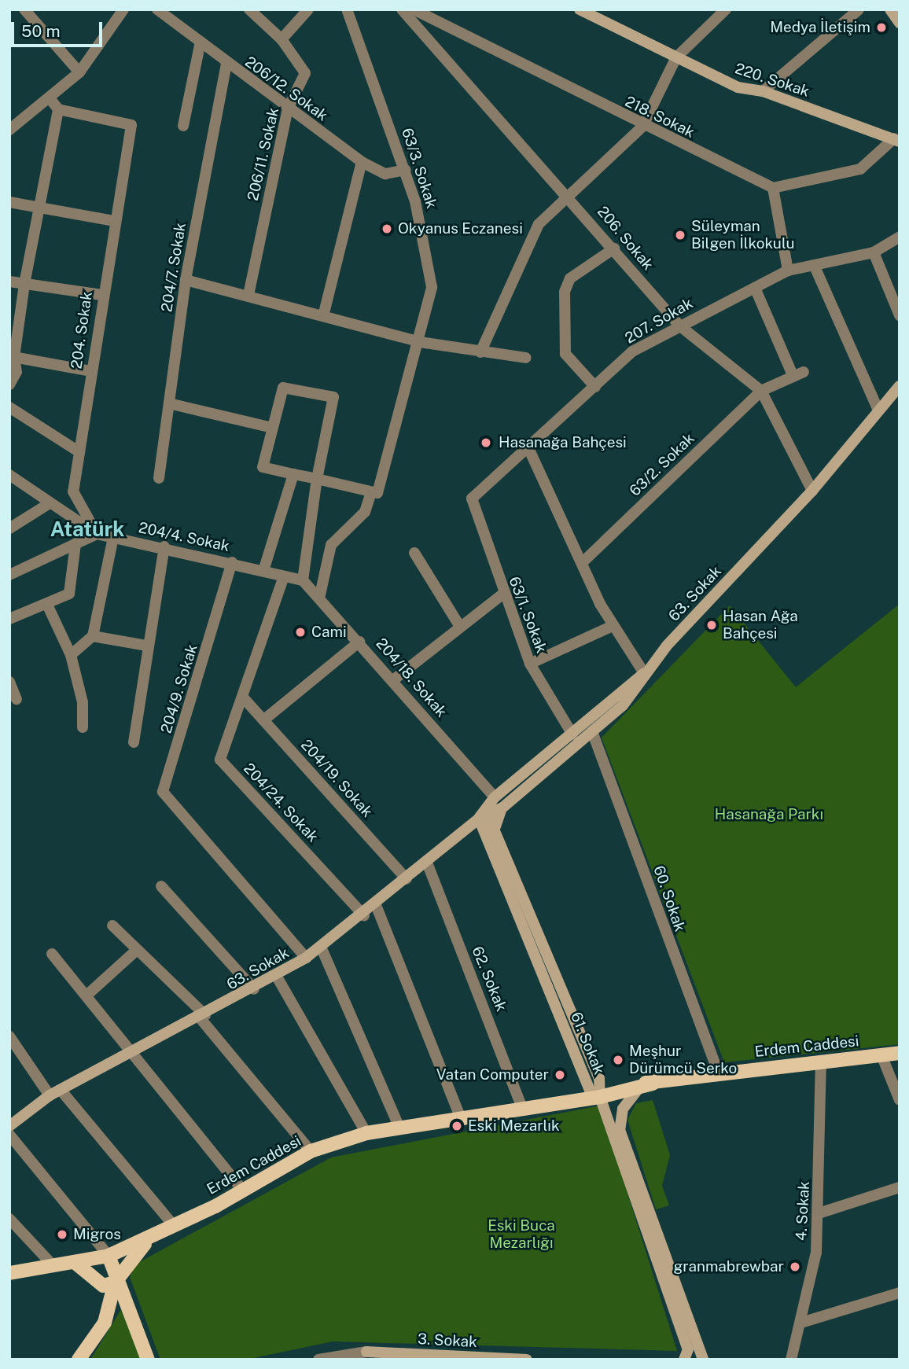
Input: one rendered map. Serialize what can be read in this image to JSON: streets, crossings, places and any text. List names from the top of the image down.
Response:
{
  "streets": {
    "main road": [
      "220. Sokak",
      "63. Sokak",
      "61. Sokak",
      "Erdem Caddesi",
      "3. Sokak"
    ],
    "street": [
      "206/12. Sokak",
      "218. Sokak",
      "206/11. Sokak",
      "63/3. Sokak",
      "206. Sokak",
      "204/7. Sokak",
      "207. Sokak",
      "204. Sokak",
      "63/2. Sokak",
      "204/4. Sokak",
      "63/1. Sokak",
      "204/18. Sokak",
      "204/9. Sokak",
      "204/19. Sokak",
      "204/24. Sokak",
      "60. Sokak",
      "62. Sokak",
      "4. Sokak"
    ]
  },
  "crossings": [
    ["206/12. Sokak", "206/11. Sokak"],
    ["206/12. Sokak", "63/3. Sokak"],
    ["206/12. Sokak", "204/7. Sokak"],
    ["206. Sokak", "207. Sokak"],
    ["206. Sokak", "63/2. Sokak"],
    ["206. Sokak", "63. Sokak"],
    ["207. Sokak", "63/1. Sokak"],
    ["204. Sokak", "204/4. Sokak"],
    ["204/4. Sokak", "204/18. Sokak"],
    ["204/4. Sokak", "204/9. Sokak"],
    ["63. Sokak", "204/9. Sokak"],
    ["63. Sokak", "204/19. Sokak"],
    ["63. Sokak", "204/24. Sokak"],
    ["63. Sokak", "60. Sokak"],
    ["63. Sokak", "62. Sokak"],
    ["63. Sokak", "61. Sokak"],
    ["204/19. Sokak", "204/24. Sokak"],
    ["60. Sokak", "Erdem Caddesi"],
    ["62. Sokak", "Erdem Caddesi"],
    ["61. Sokak", "Erdem Caddesi"],
    ["Erdem Caddesi", "4. Sokak"]
  ],
  "districts": ["Atatürk"],
  "parks": ["Hasanağa Parkı", "Eski Buca Mezarlığı"],
  "places": [
    "Medya İletişim",
    "Okyanus Eczanesi",
    "Süleyman Bilgen İlkokulu",
    "Hasanağa Bahçesi",
    "Hasan Ağa Bahçesi",
    "Cami",
    "Meşhur Dürümcü Serko",
    "Vatan Computer",
    "Eski Mezarlık",
    "Migros",
    "granmabrewbar"
  ],
  "scale_bar": "50 m"
}
